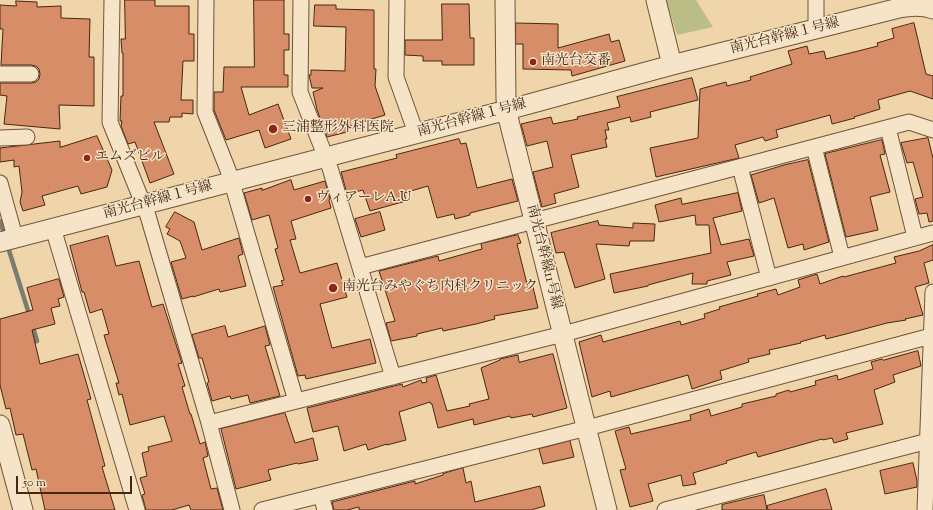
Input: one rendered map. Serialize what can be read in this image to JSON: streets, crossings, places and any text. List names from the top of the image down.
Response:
{
  "streets": {
    "street": ["南光台幹線１号線", "南光台幹線11号線"]
  },
  "crossings": [
    ["南光台幹線１号線", "南光台幹線11号線"]
  ],
  "places": [
    "南光台交番",
    "三浦整形外科医院",
    "エムズビル",
    "ヴィアーレA.U",
    "南光台みやぐち内科クリニック"
  ],
  "scale_bar": "50 m"
}
